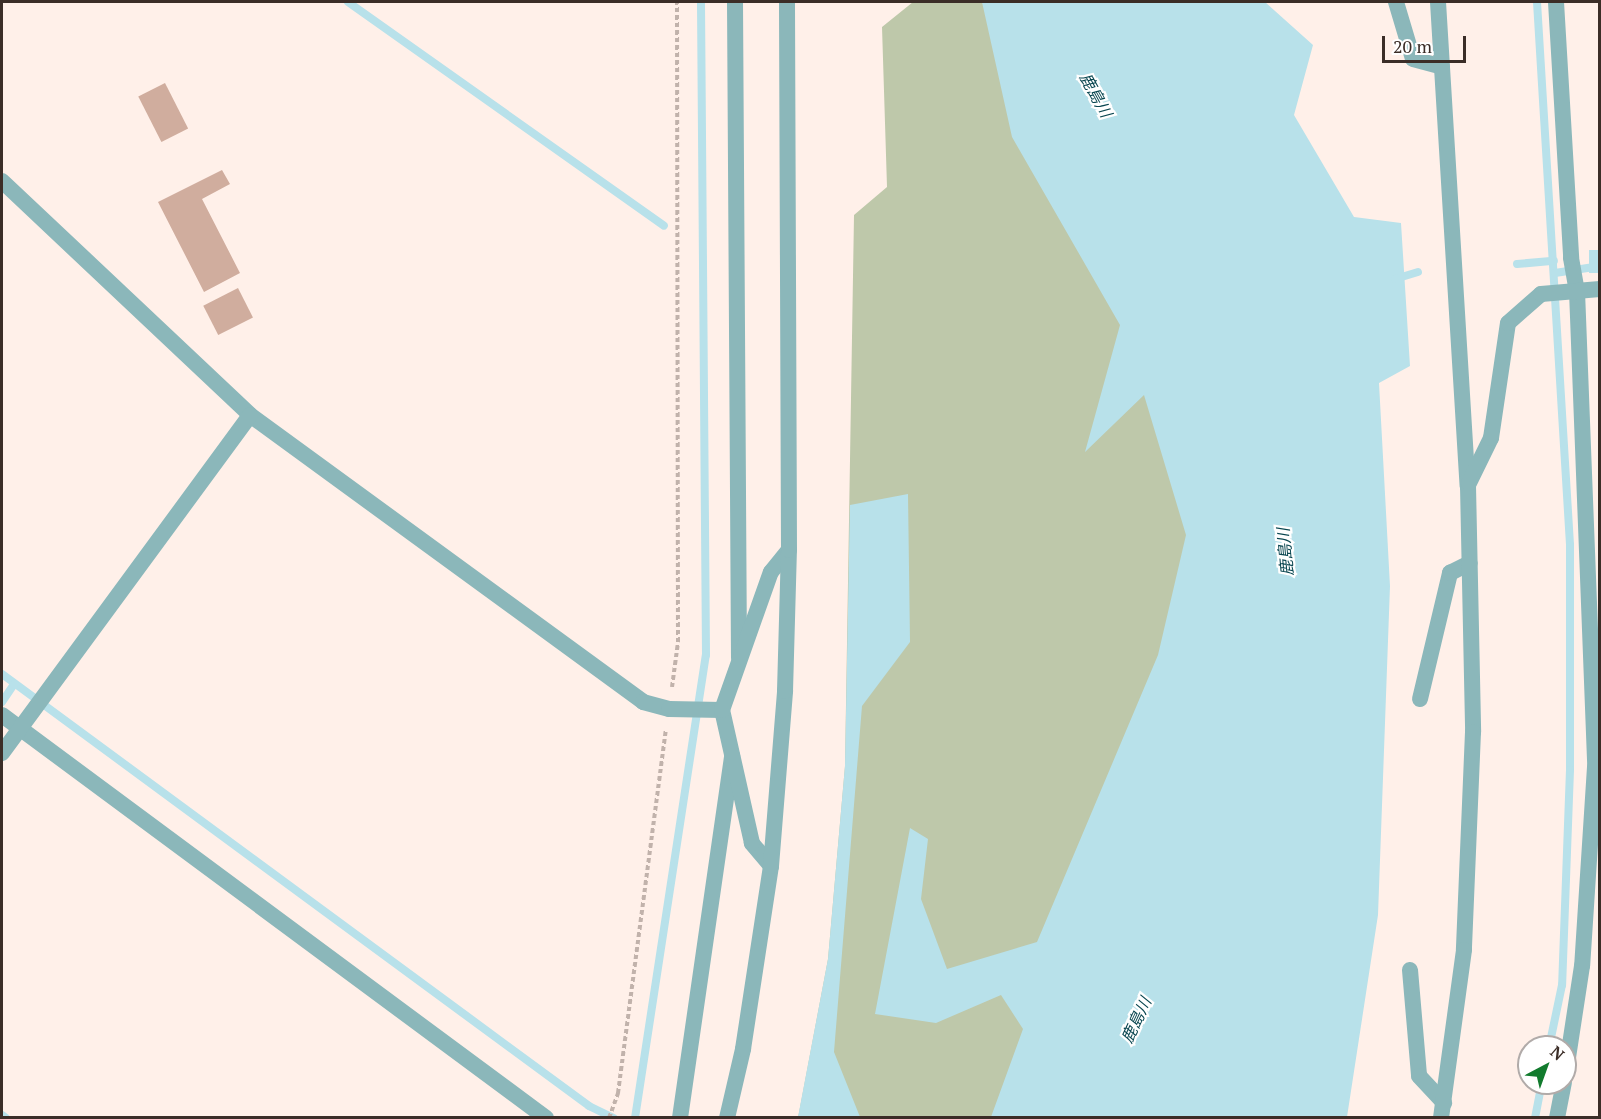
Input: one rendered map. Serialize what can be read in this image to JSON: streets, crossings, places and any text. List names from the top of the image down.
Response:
{
  "water": ["鹿島川"],
  "scale_bar": "20 m",
  "north": "top right"
}
